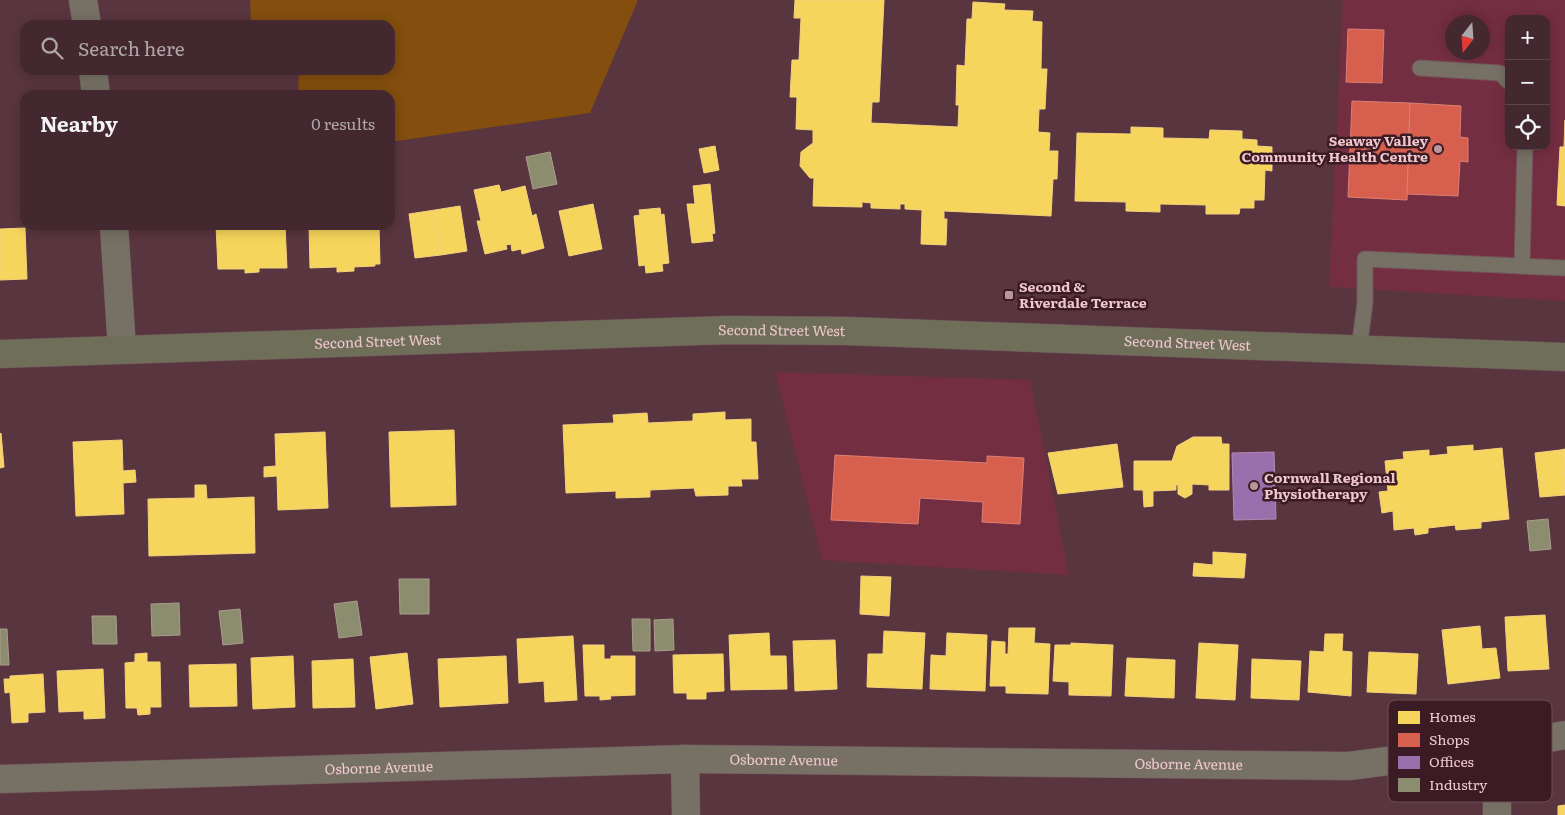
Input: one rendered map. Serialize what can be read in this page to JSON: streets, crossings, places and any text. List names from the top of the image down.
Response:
{
  "streets": {
    "main road": ["Second Street West"],
    "street": ["Osborne Avenue"]
  },
  "places": {
    "other": ["Seaway Valley Community Health Centre", "Cornwall Regional Physiotherapy"],
    "transit": ["Second & Riverdale Terrace"]
  },
  "legend": [
    "Homes",
    "Shops",
    "Offices",
    "Industry"
  ],
  "north": "bottom",
  "page": {
    "map_buttons": ["+", "−"],
    "search": "Search here",
    "heading": ["Nearby", "0 results"]
  }
}
